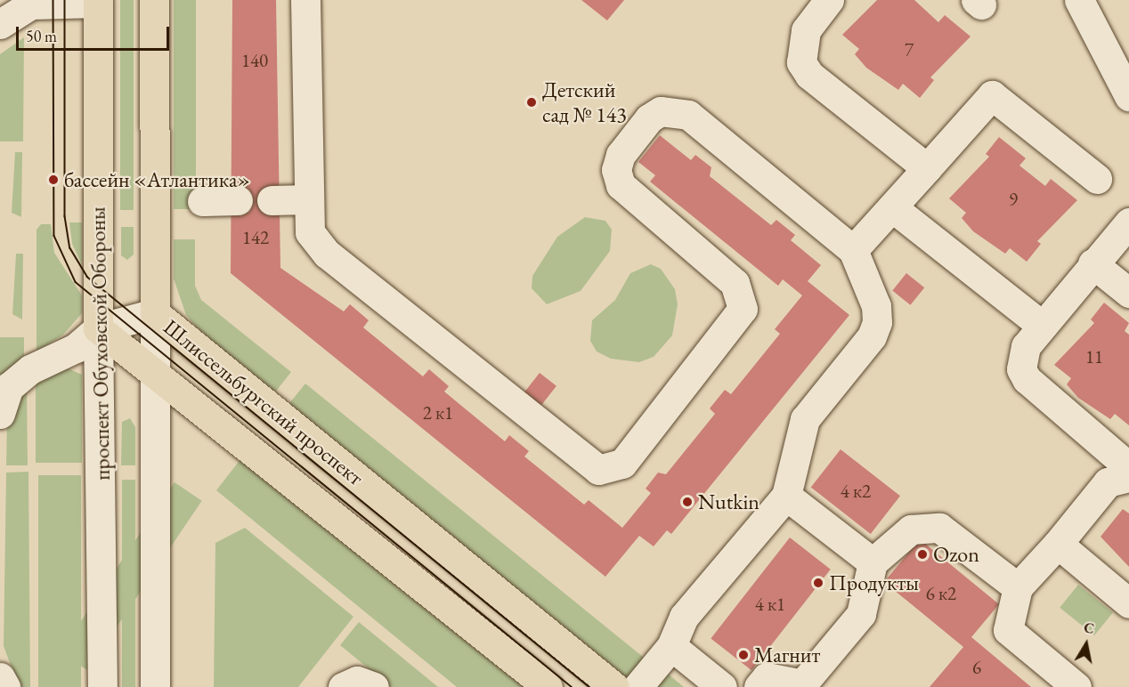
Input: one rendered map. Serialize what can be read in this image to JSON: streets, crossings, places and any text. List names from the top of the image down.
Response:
{
  "streets": {
    "main road": ["проспект Обуховской Обороны", "Шлиссельбургский проспект"]
  },
  "crossings": [
    ["проспект Обуховской Обороны", "Шлиссельбургский проспект"]
  ],
  "places": [
    "Детский сад № 143",
    "бассейн «Атлантика»",
    "Nutkin",
    "Ozon",
    "Продукты",
    "Магнит"
  ],
  "house_numbers": [
    "7",
    "140",
    "9",
    "142",
    "11",
    "2 к1",
    "4 к2",
    "6 к2",
    "4 к1",
    "6"
  ],
  "scale_bar": "50 m",
  "north": "top"
}
